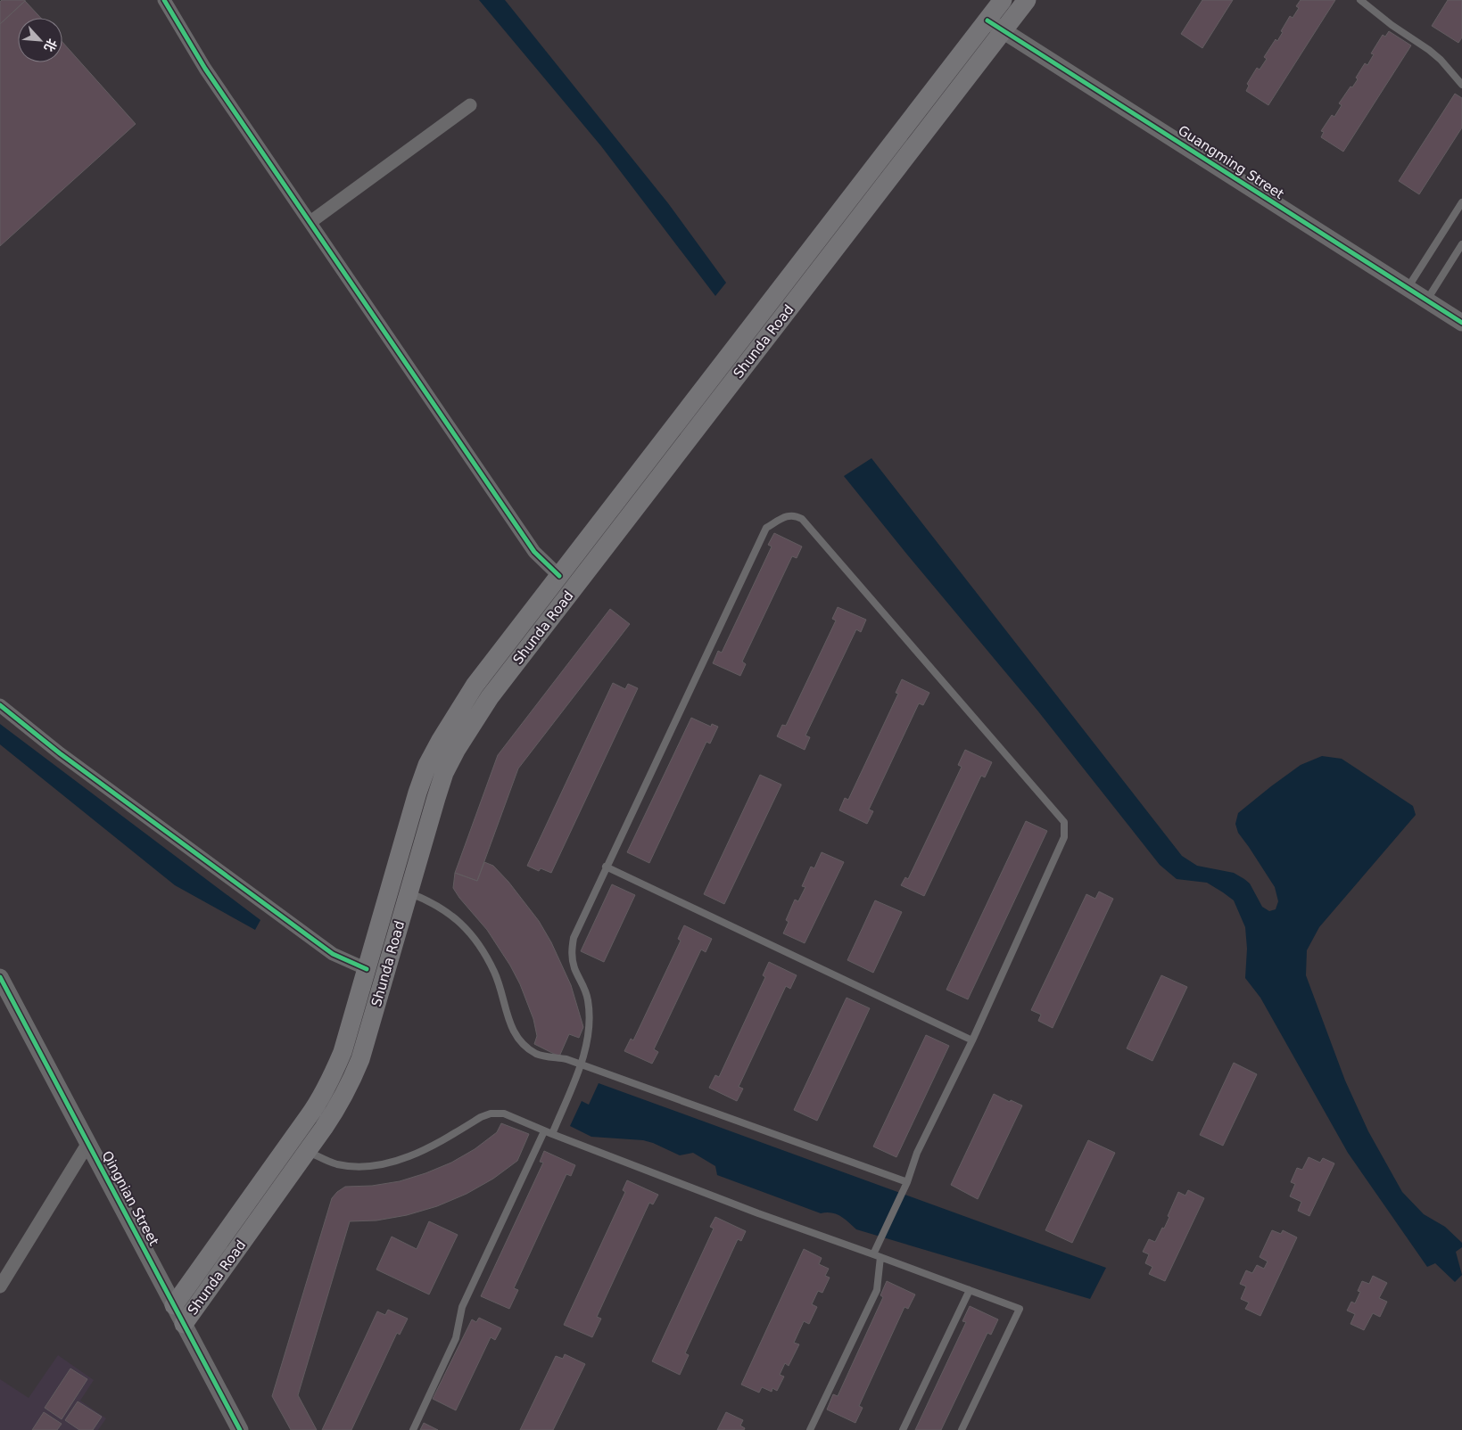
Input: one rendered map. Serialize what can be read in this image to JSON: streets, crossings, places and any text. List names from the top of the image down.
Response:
{
  "streets": {
    "main road": ["Shunda Road"],
    "street": ["Guangming Street", "Qingnian Street"]
  },
  "crossings": [
    ["Guangming Street", "Shunda Road"],
    ["Shunda Road", "Qingnian Street"]
  ],
  "north": "bottom right"
}
